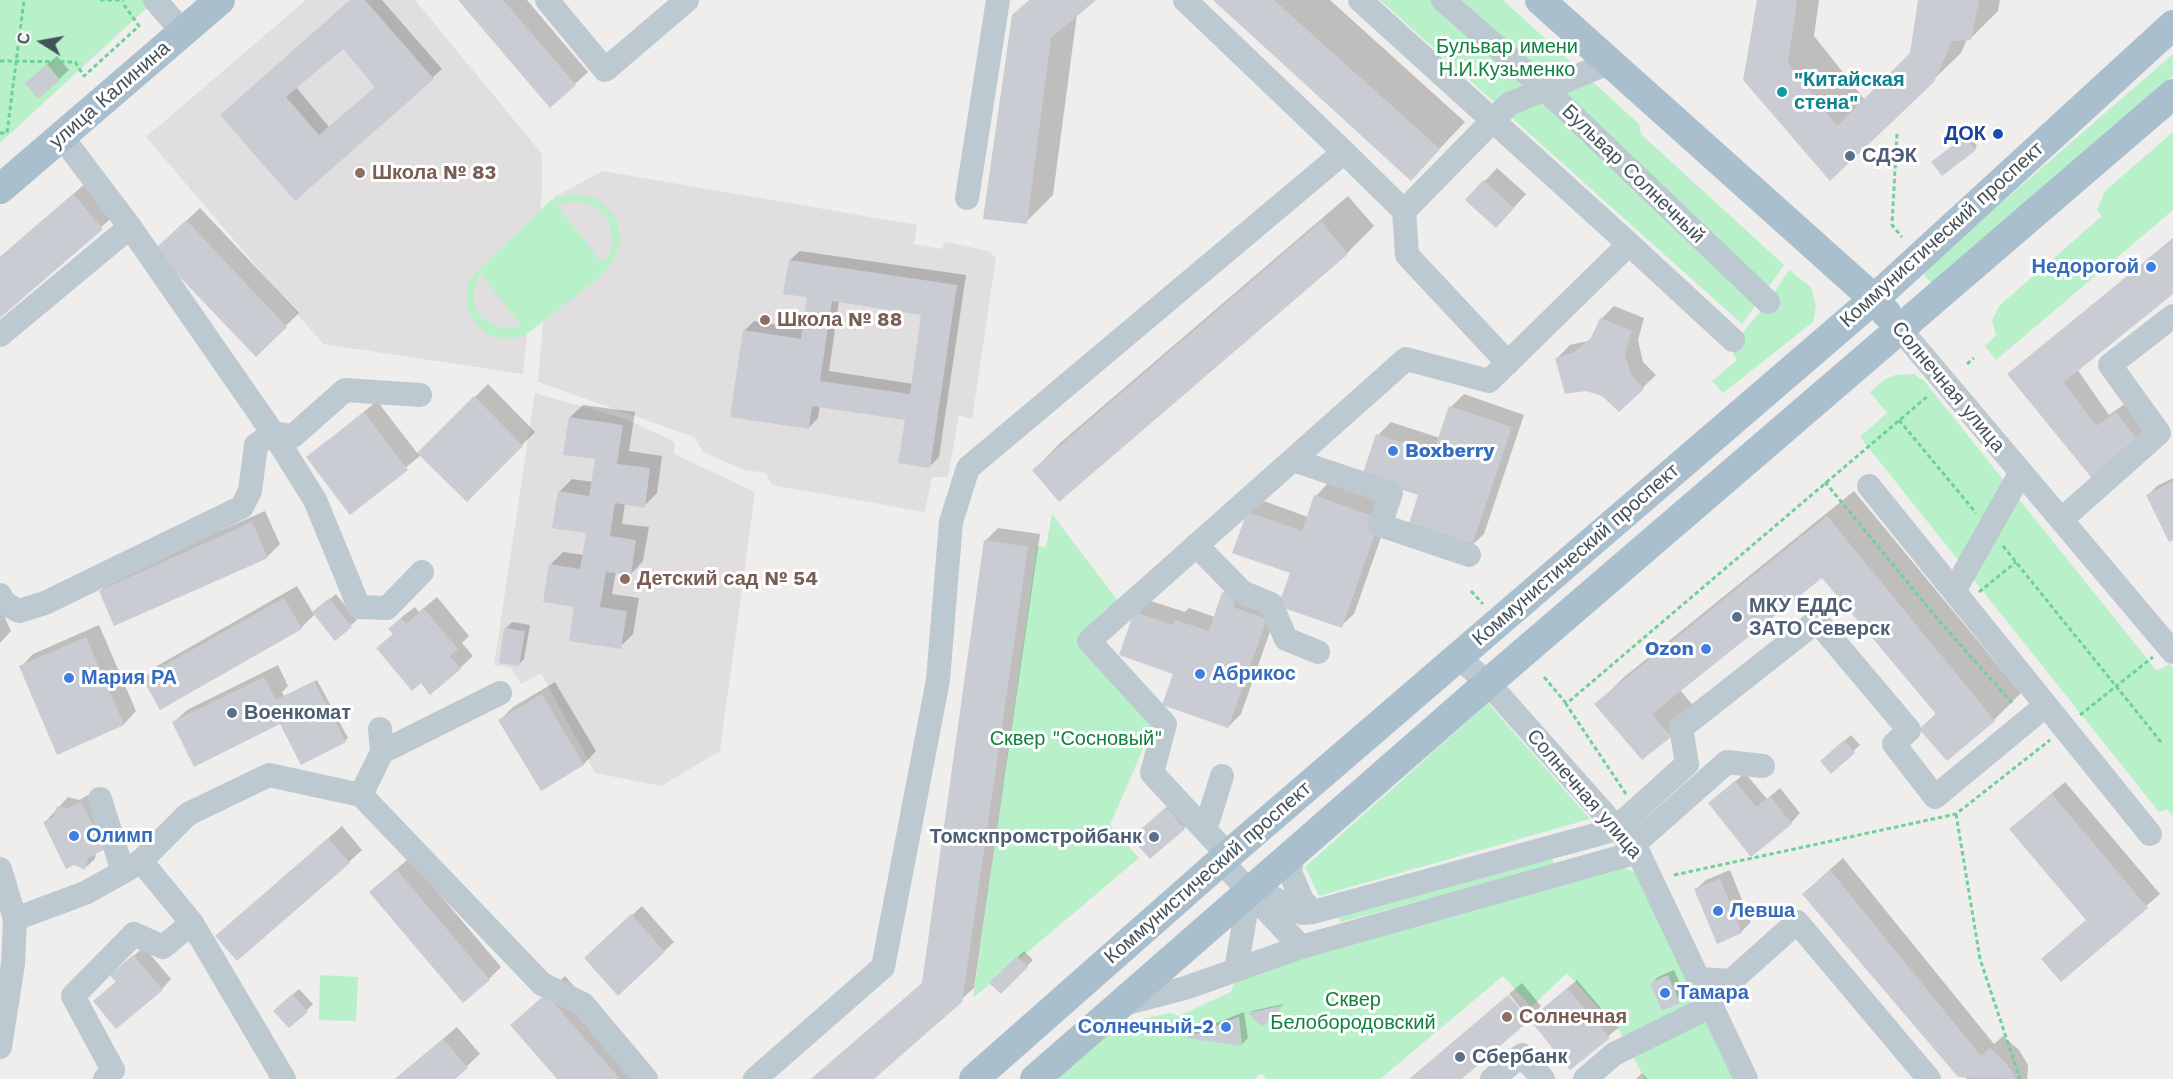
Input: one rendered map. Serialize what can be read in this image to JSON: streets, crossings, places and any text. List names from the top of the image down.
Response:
{
  "streets": {
    "main road": ["улица Калинина", "Коммунистический проспект", "Солнечная улица"],
    "street": ["Бульвар Солнечный"]
  },
  "crossings": [
    ["Коммунистический проспект", "Солнечная улица"]
  ],
  "parks": ["Бульвар имени Н.И.Кузьменко", "Сквер \"Сосновый\"", "Сквер Белобородовский"],
  "places": [
    "\"Китайская стена\"",
    "ДОК",
    "СДЭК",
    "Школа № 83",
    "Недорогой",
    "Школа № 88",
    "Boxberry",
    "Детский сад № 54",
    "МКУ ЕДДС ЗАТО Северск",
    "Ozon",
    "Абрикос",
    "Мария РА",
    "Военкомат",
    "Олимп",
    "Томскпромстройбанк",
    "Левша",
    "Тамара",
    "Солнечная",
    "Солнечный-2",
    "Сбербанк"
  ],
  "north": "left"
}
